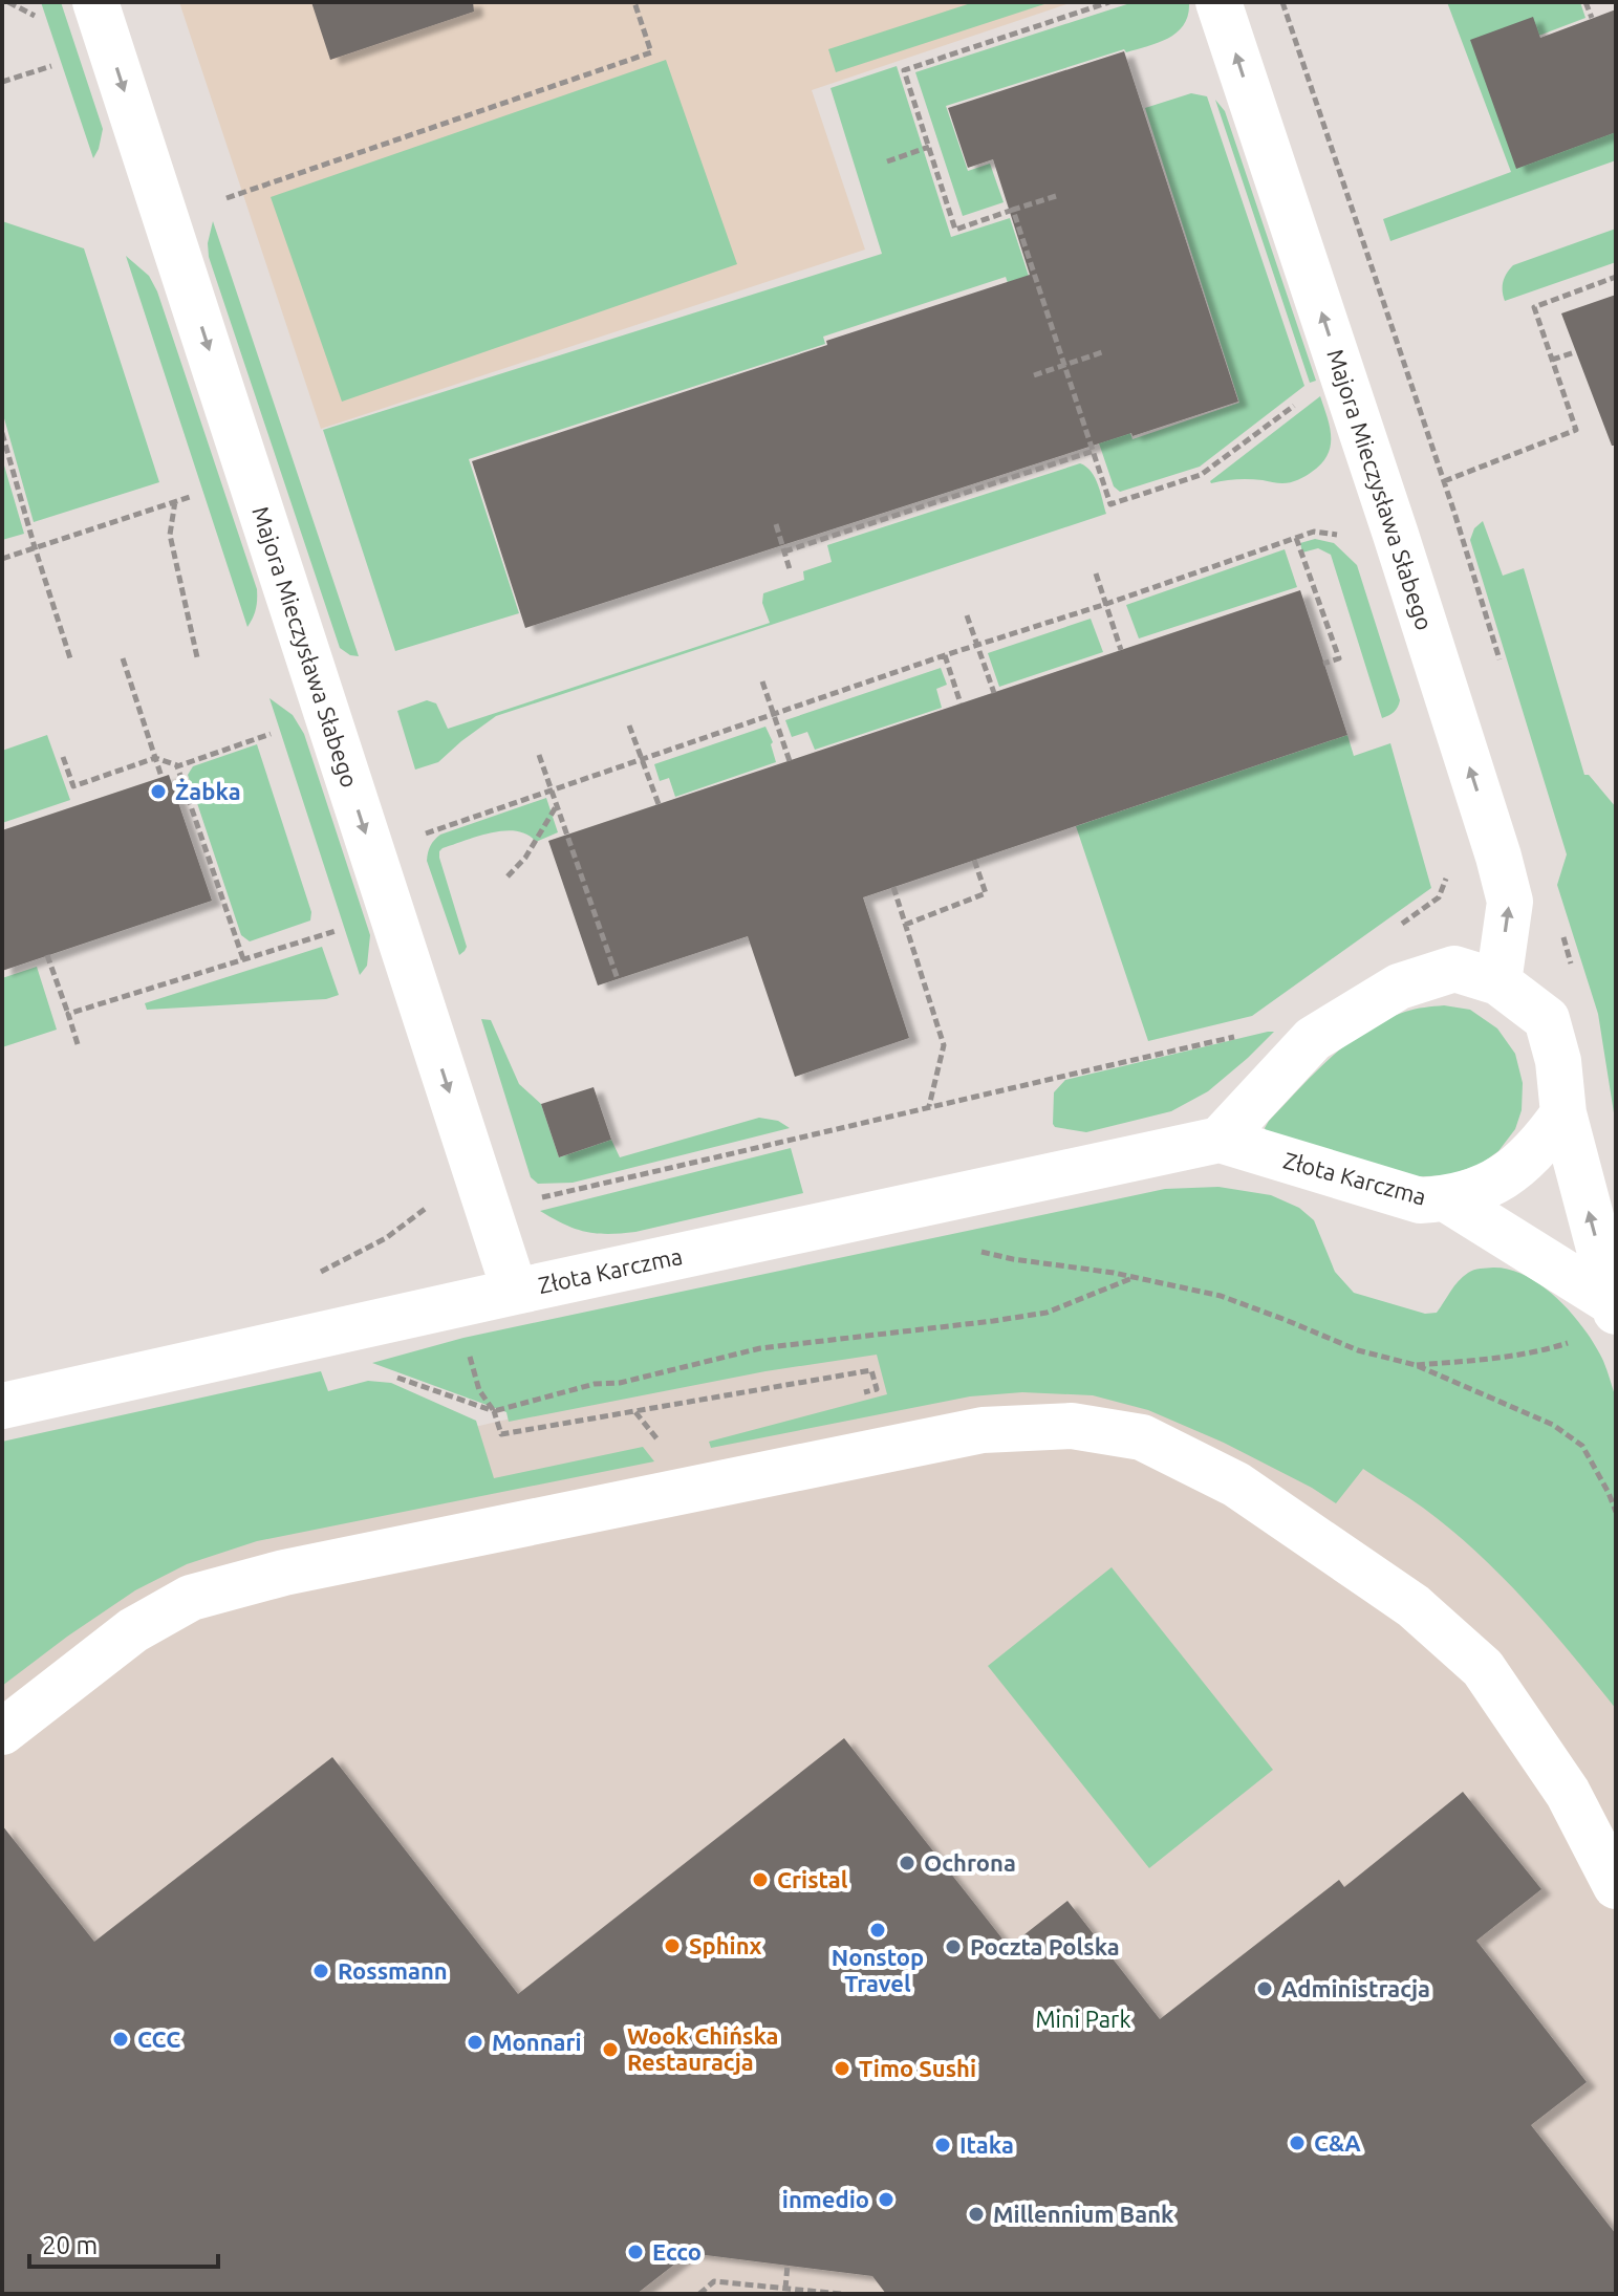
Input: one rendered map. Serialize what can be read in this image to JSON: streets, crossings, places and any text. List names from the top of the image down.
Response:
{
  "streets": {
    "street": ["Majora Mieczysława Słabego", "Złota Karczma"]
  },
  "crossings": [
    ["Majora Mieczysława Słabego", "Złota Karczma"]
  ],
  "parks": ["Mini Park"],
  "places": [
    "Żabka",
    "Ochrona",
    "Cristal",
    "Nonstop Travel",
    "Sphinx",
    "Poczta Polska",
    "Rossmann",
    "Administracja",
    "CCC",
    "Monnari",
    "Wook Chińska Restauracja",
    "Timo Sushi",
    "C&A",
    "Itaka",
    "inmedio",
    "Millennium Bank",
    "Ecco"
  ],
  "scale_bar": "20 m"
}
